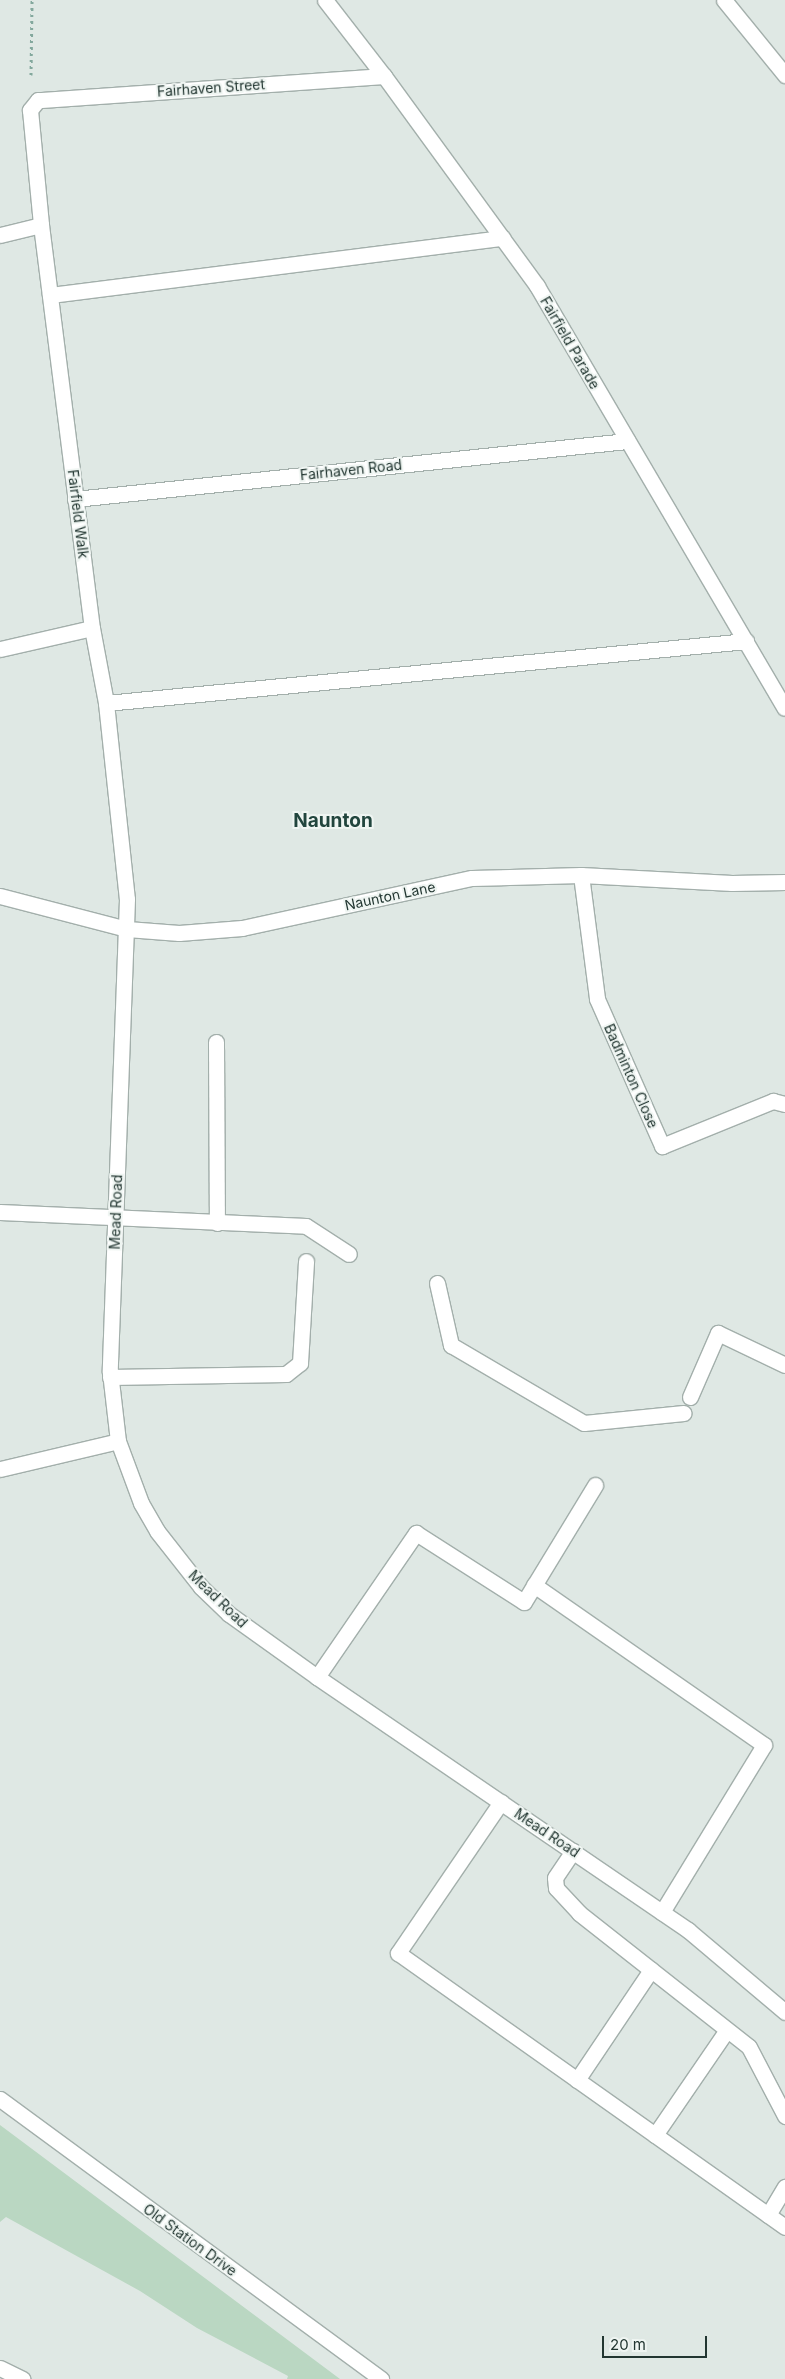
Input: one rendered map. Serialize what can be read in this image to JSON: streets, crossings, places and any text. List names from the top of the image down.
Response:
{
  "streets": {
    "street": [
      "Fairhaven Street",
      "Fairfield Parade",
      "Fairhaven Road",
      "Fairfield Walk",
      "Naunton Lane",
      "Badminton Close",
      "Mead Road",
      "Old Station Drive"
    ]
  },
  "crossings": [
    ["Fairhaven Street", "Fairfield Parade"],
    ["Fairhaven Street", "Fairfield Walk"],
    ["Fairfield Parade", "Fairhaven Road"],
    ["Fairhaven Road", "Fairfield Walk"],
    ["Fairfield Walk", "Naunton Lane"],
    ["Fairfield Walk", "Mead Road"],
    ["Naunton Lane", "Badminton Close"],
    ["Naunton Lane", "Mead Road"]
  ],
  "districts": ["Naunton"],
  "scale_bar": "20 m"
}
